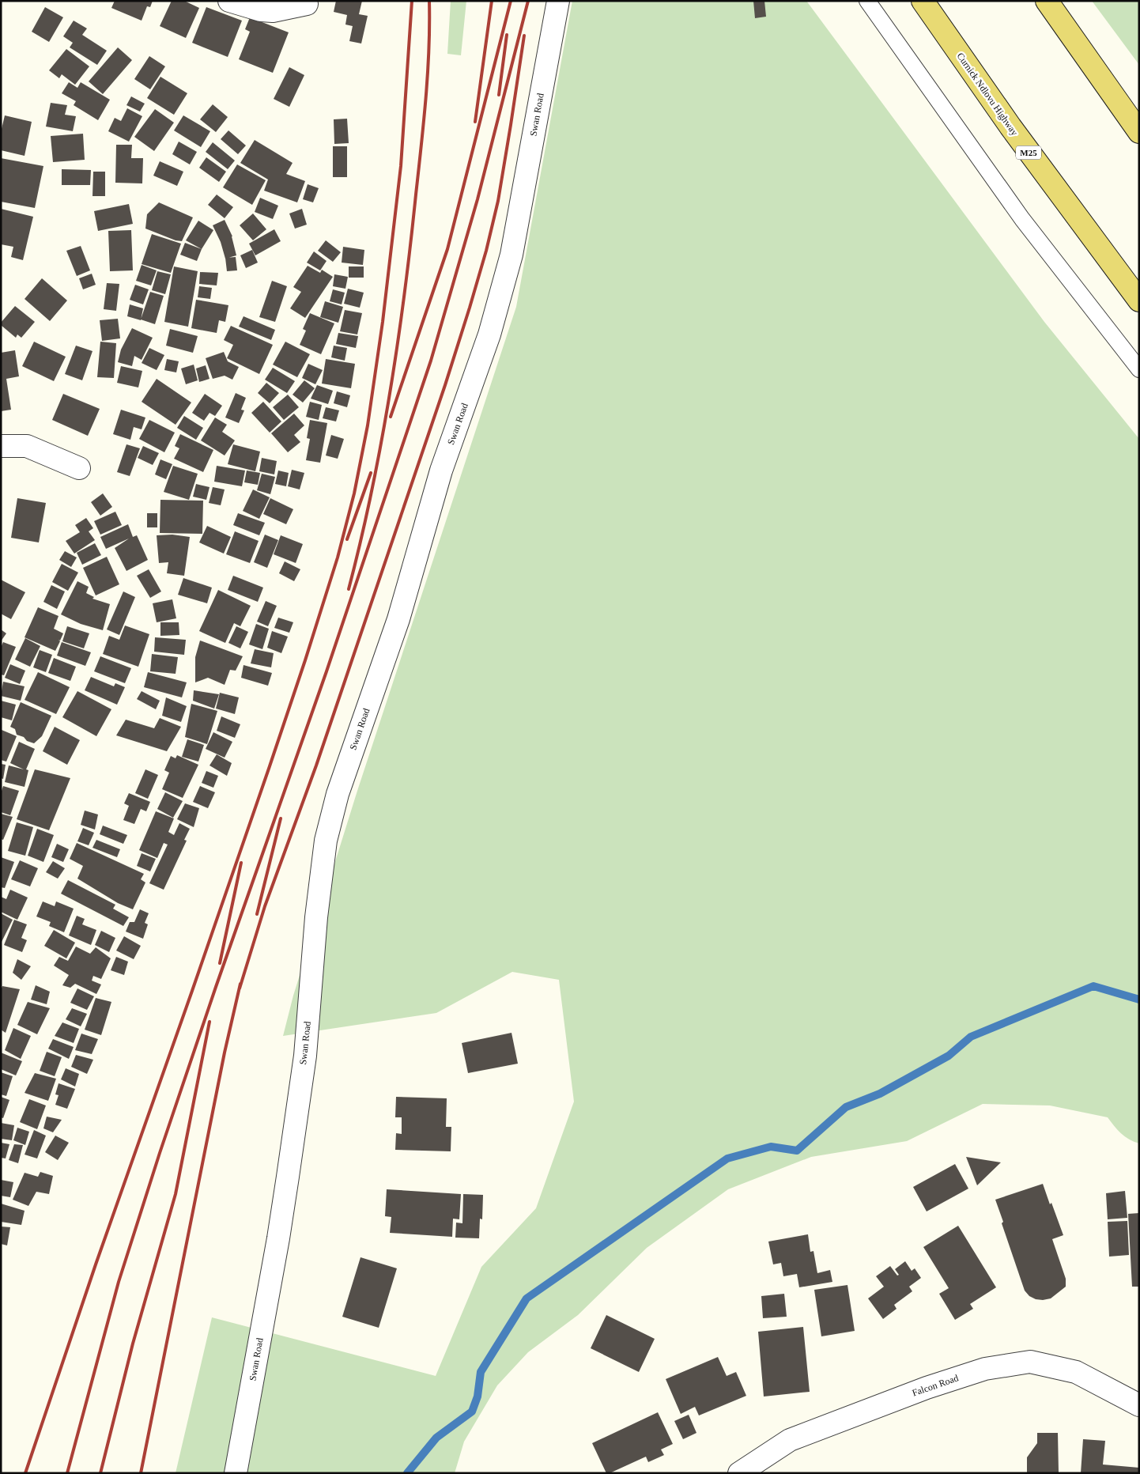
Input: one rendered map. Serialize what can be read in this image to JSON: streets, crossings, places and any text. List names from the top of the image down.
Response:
{
  "streets": {
    "main road": ["Curnick Ndlovu Highway", "M25"],
    "street": ["Swan Road", "Falcon Road"]
  }
}
